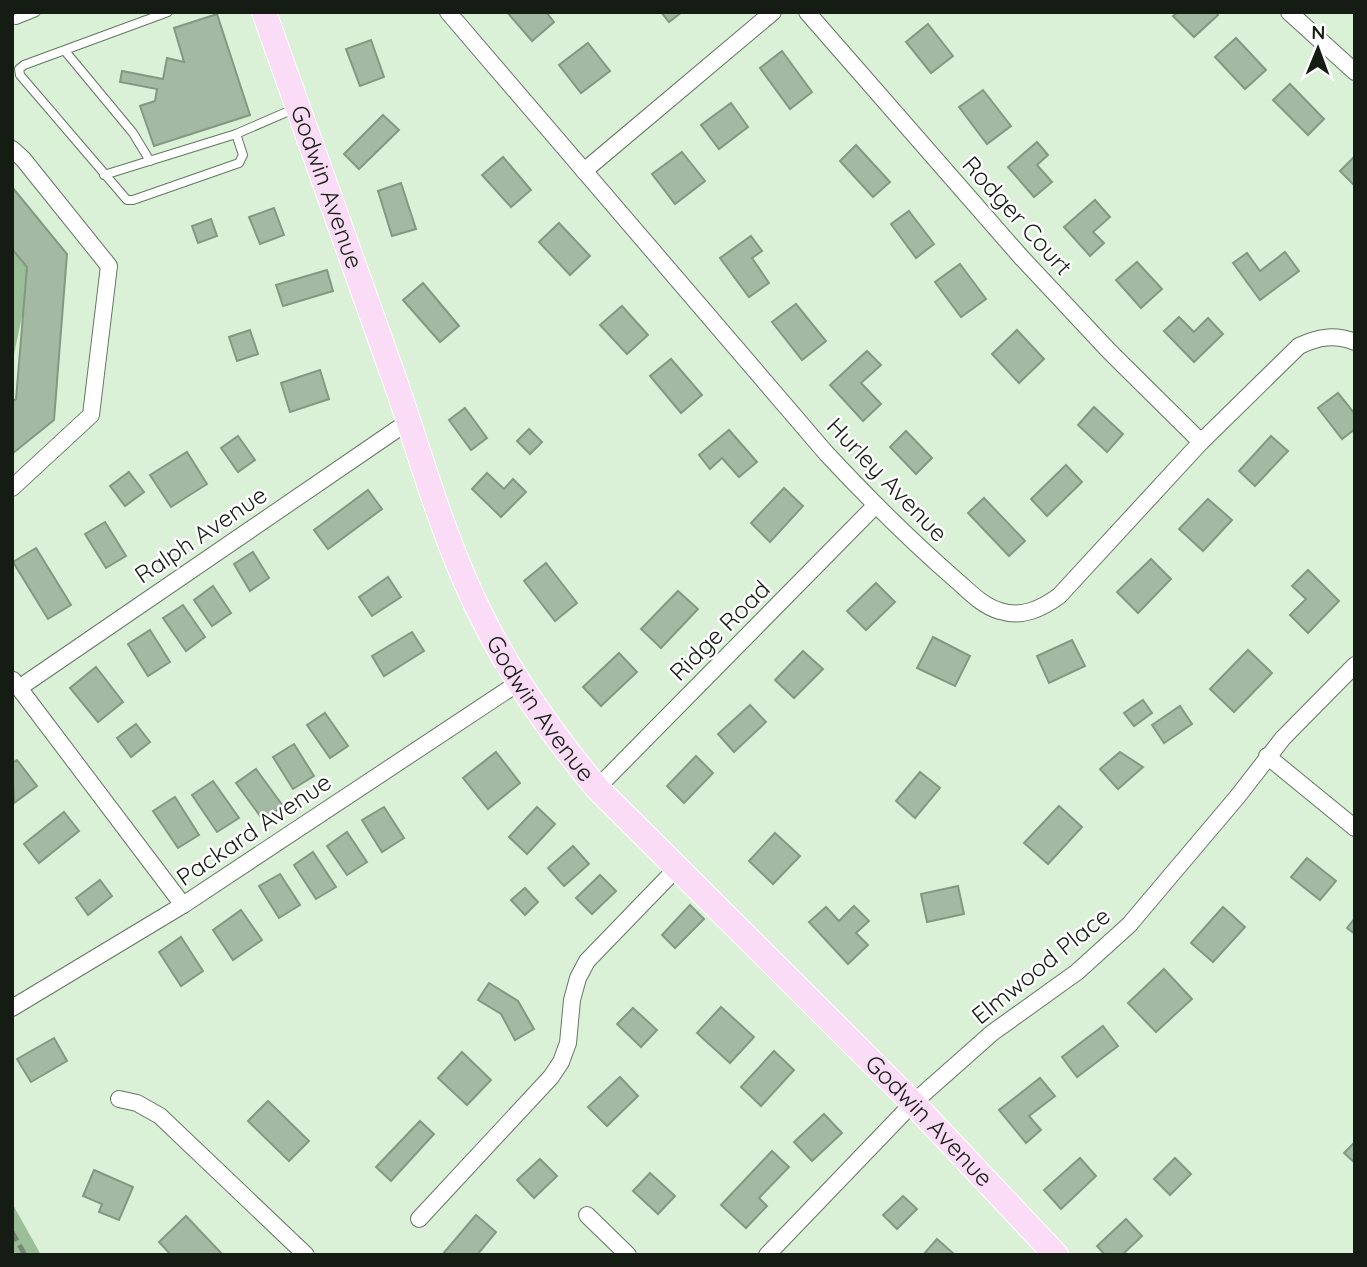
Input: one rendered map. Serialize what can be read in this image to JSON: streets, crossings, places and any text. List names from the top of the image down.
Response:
{
  "streets": {
    "main road": ["Godwin Avenue"],
    "street": [
      "Rodger Court",
      "Hurley Avenue",
      "Ralph Avenue",
      "Ridge Road",
      "Packard Avenue",
      "Elmwood Place"
    ]
  },
  "crossings": [
    ["Godwin Avenue", "Ralph Avenue"],
    ["Godwin Avenue", "Ridge Road"],
    ["Godwin Avenue", "Packard Avenue"],
    ["Godwin Avenue", "Elmwood Place"],
    ["Rodger Court", "Hurley Avenue"],
    ["Hurley Avenue", "Ridge Road"]
  ],
  "north": "top"
}
